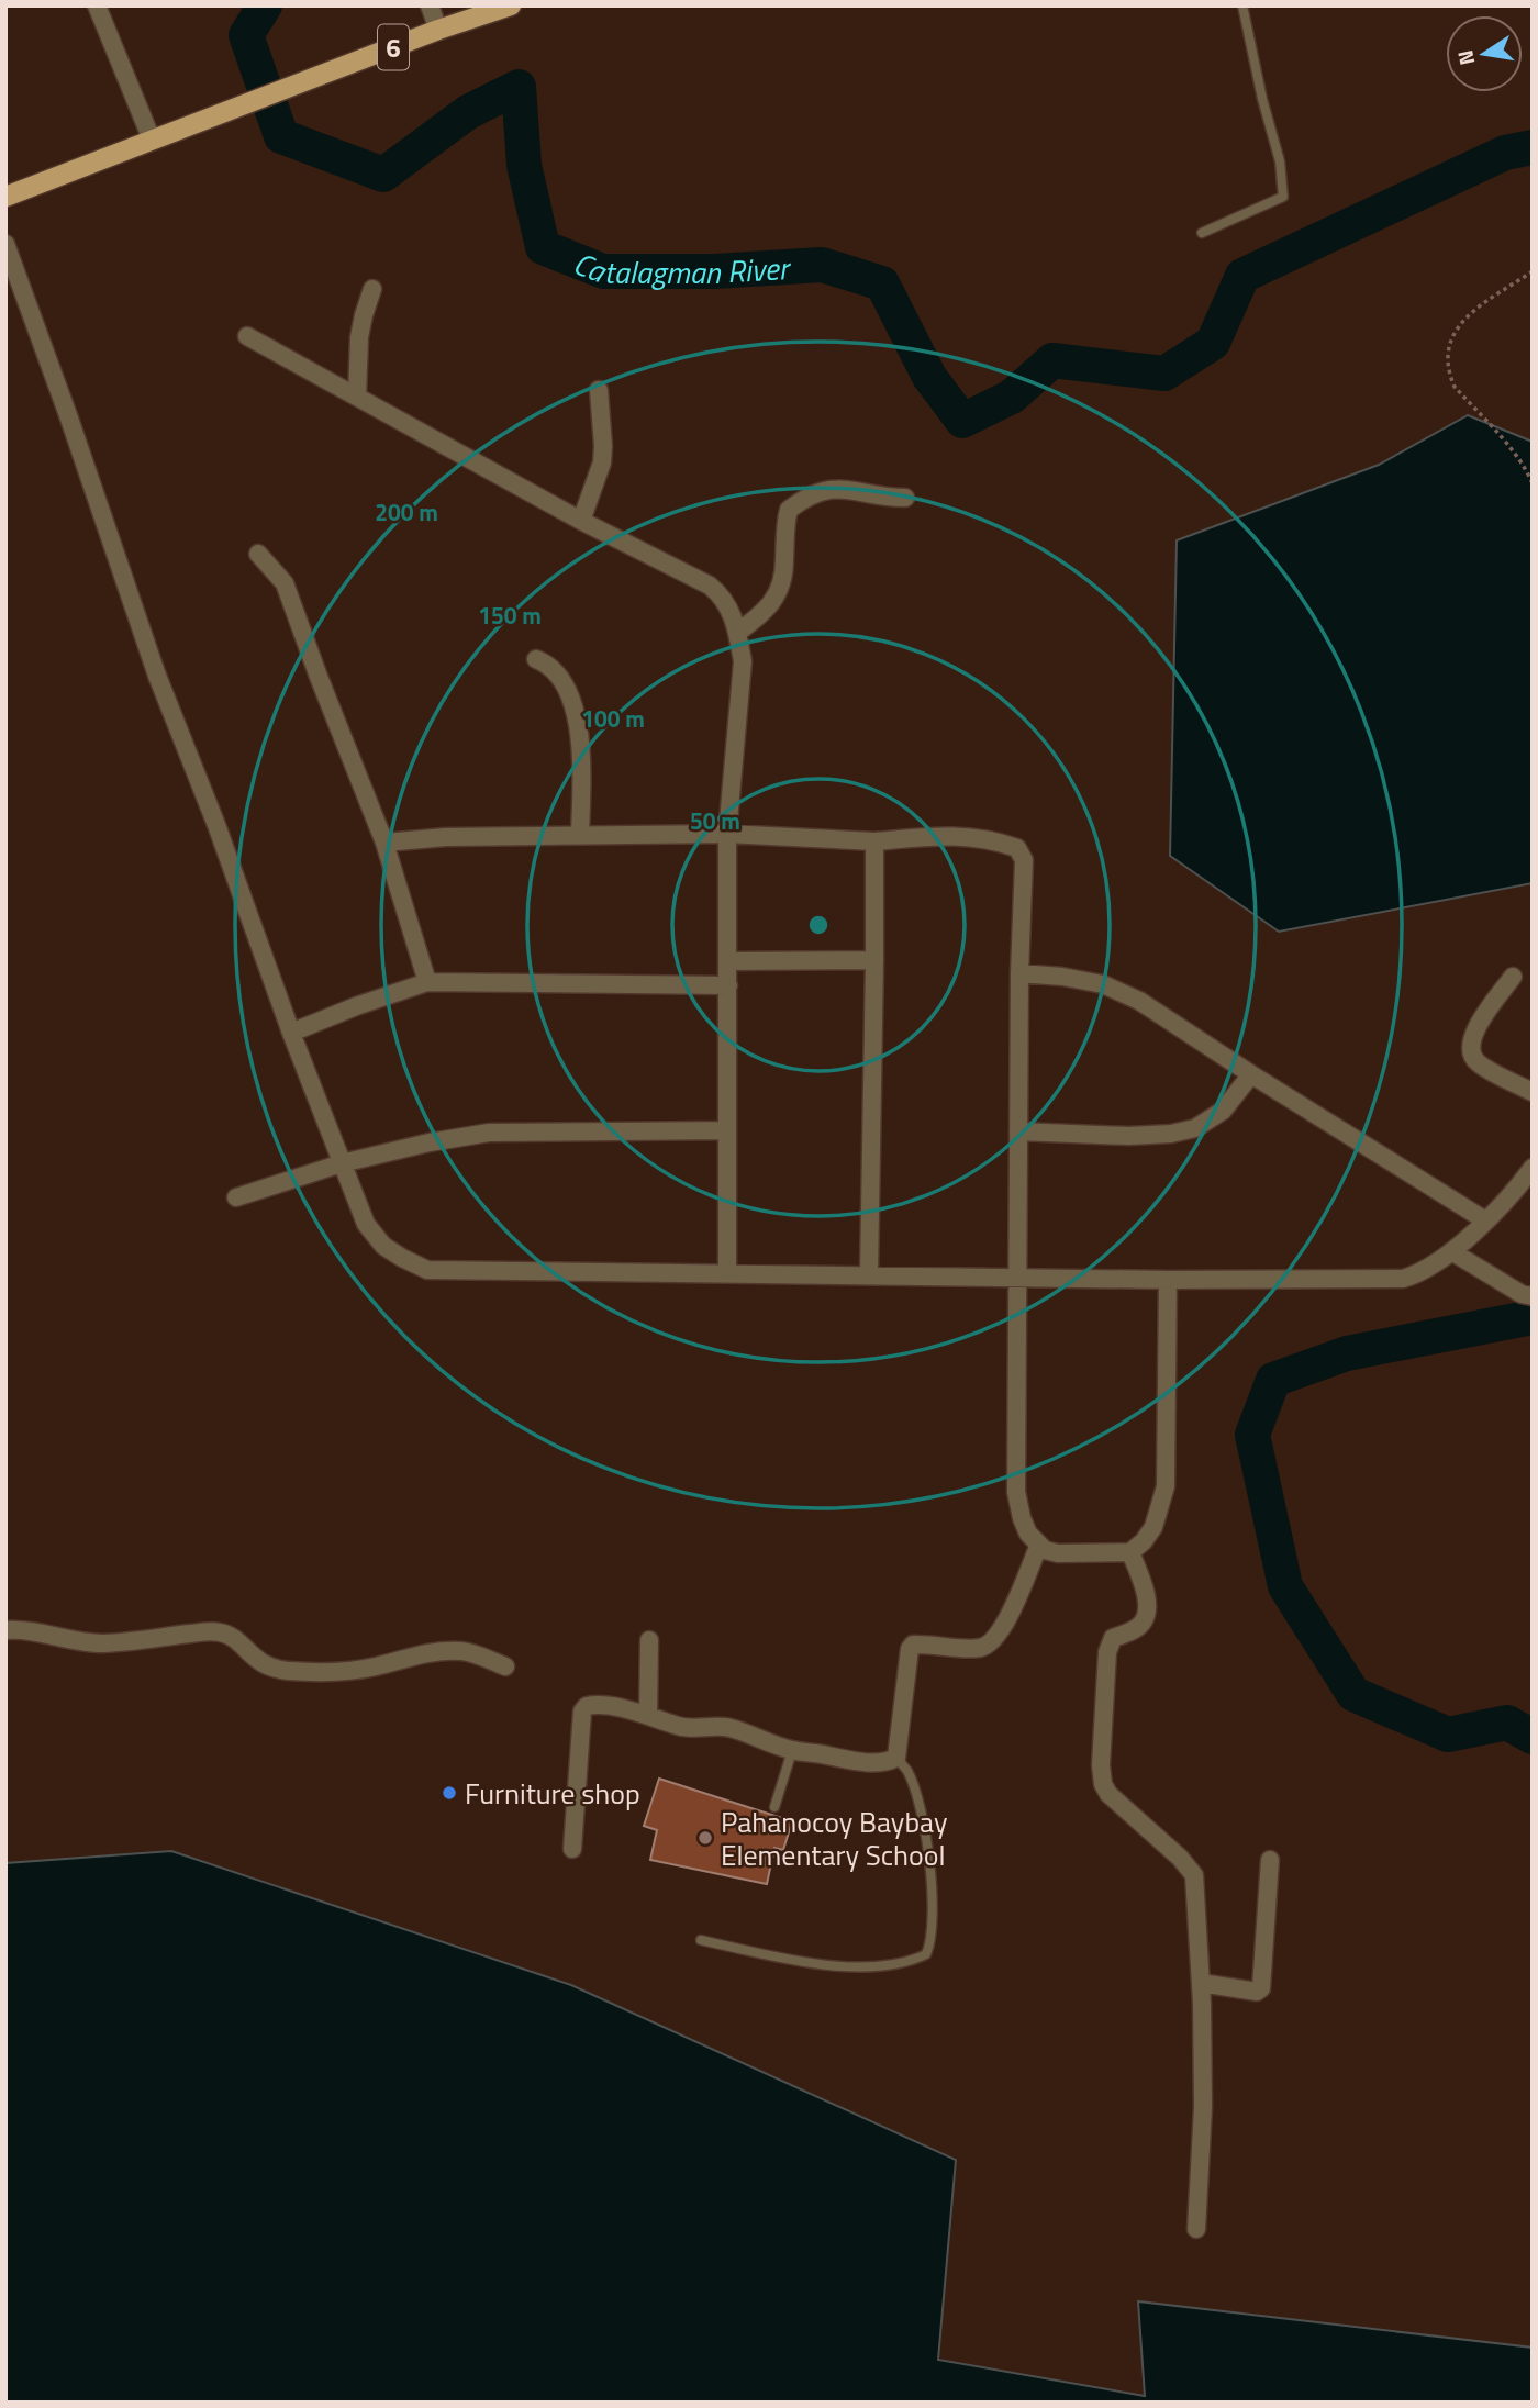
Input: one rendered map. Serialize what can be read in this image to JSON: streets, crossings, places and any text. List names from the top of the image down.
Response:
{
  "streets": {
    "main road": ["6"]
  },
  "water": ["Catalagman River"],
  "places": ["Furniture shop", "Pahanocoy Baybay Elementary School"],
  "north": "left",
  "rings": [
    "200 m",
    "150 m",
    "100 m",
    "50 m"
  ]
}
